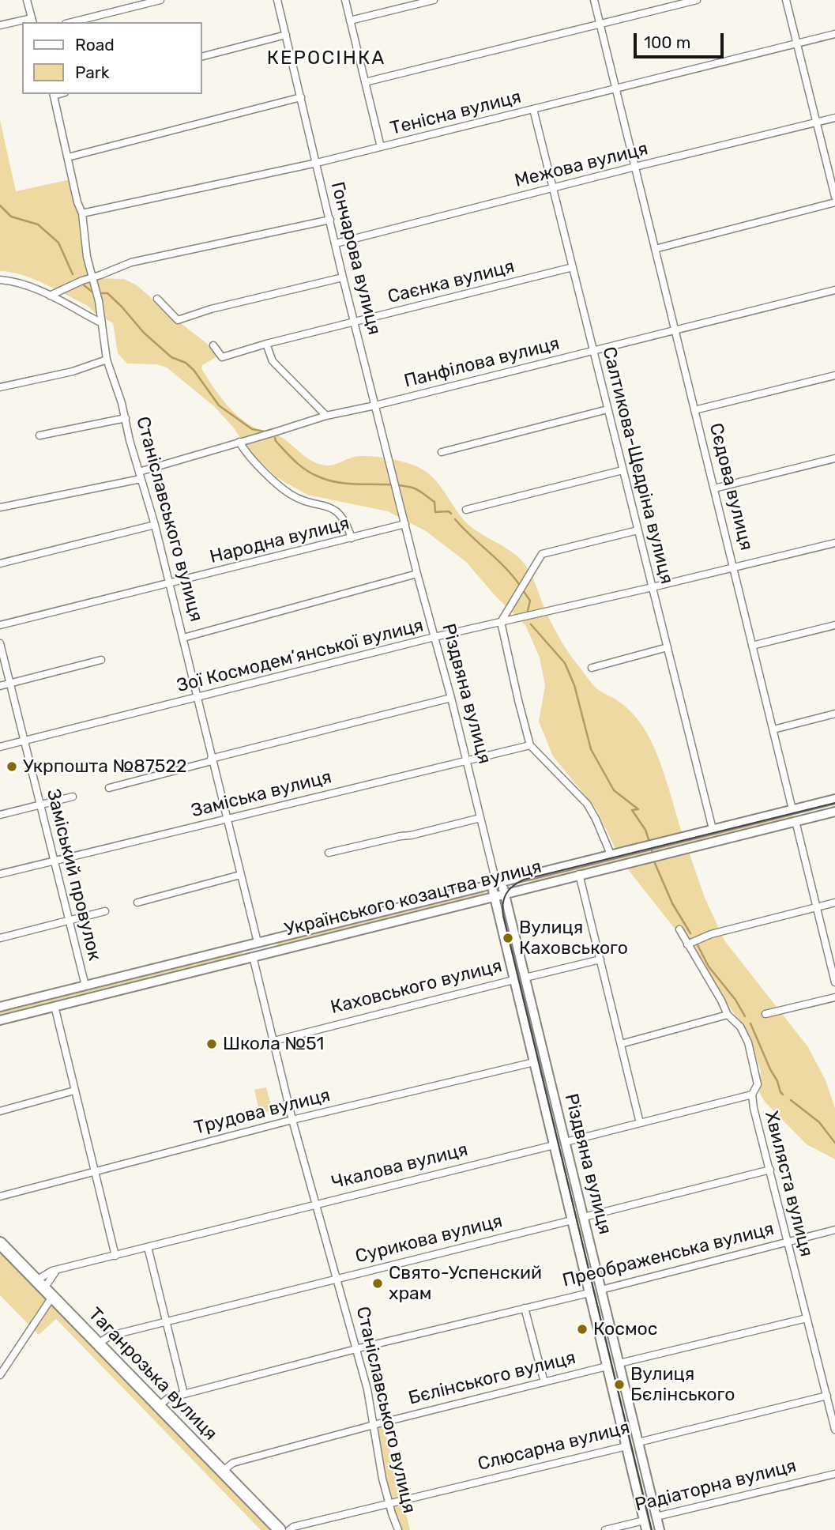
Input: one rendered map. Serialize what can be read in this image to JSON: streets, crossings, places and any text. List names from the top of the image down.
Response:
{
  "streets": {
    "highway": ["Таганрозька вулиця"],
    "street": [
      "Тенісна вулиця",
      "Межова вулиця",
      "Гончарова вулиця",
      "Саєнка вулиця",
      "Панфілова вулиця",
      "Салтикова-Щедріна вулиця",
      "Сєдова вулиця",
      "Станіславського вулиця",
      "Народна вулиця",
      "Зої Космодем’янської вулиця",
      "Різдвяна вулиця",
      "Заміська вулиця",
      "Заміський провулок",
      "Українського козацтва вулиця",
      "Каховського вулиця",
      "Трудова вулиця",
      "Чкалова вулиця",
      "Хвиляста вулиця",
      "Сурикова вулиця",
      "Преображенська вулиця",
      "Бєлінського вулиця",
      "Слюсарна вулиця",
      "Радіаторна вулиця"
    ]
  },
  "crossings": [
    ["Тенісна вулиця", "Гончарова вулиця"],
    ["Тенісна вулиця", "Салтикова-Щедріна вулиця"],
    ["Тенісна вулиця", "Сєдова вулиця"],
    ["Тенісна вулиця", "Станіславського вулиця"],
    ["Межова вулиця", "Гончарова вулиця"],
    ["Межова вулиця", "Салтикова-Щедріна вулиця"],
    ["Межова вулиця", "Сєдова вулиця"],
    ["Гончарова вулиця", "Саєнка вулиця"],
    ["Гончарова вулиця", "Панфілова вулиця"],
    ["Гончарова вулиця", "Народна вулиця"],
    ["Гончарова вулиця", "Різдвяна вулиця"],
    ["Саєнка вулиця", "Салтикова-Щедріна вулиця"],
    ["Панфілова вулиця", "Салтикова-Щедріна вулиця"],
    ["Панфілова вулиця", "Сєдова вулиця"],
    ["Панфілова вулиця", "Станіславського вулиця"],
    ["Салтикова-Щедріна вулиця", "Зої Космодем’янської вулиця"],
    ["Салтикова-Щедріна вулиця", "Українського козацтва вулиця"],
    ["Сєдова вулиця", "Зої Космодем’янської вулиця"],
    ["Сєдова вулиця", "Українського козацтва вулиця"],
    ["Станіславського вулиця", "Народна вулиця"],
    ["Станіславського вулиця", "Зої Космодем’янської вулиця"],
    ["Станіславського вулиця", "Заміська вулиця"],
    ["Станіславського вулиця", "Українського козацтва вулиця"],
    ["Станіславського вулиця", "Каховського вулиця"],
    ["Станіславського вулиця", "Трудова вулиця"],
    ["Станіславського вулиця", "Чкалова вулиця"],
    ["Станіславського вулиця", "Сурикова вулиця"],
    ["Станіславського вулиця", "Преображенська вулиця"],
    ["Станіславського вулиця", "Бєлінського вулиця"],
    ["Станіславського вулиця", "Слюсарна вулиця"],
    ["Народна вулиця", "Різдвяна вулиця"],
    ["Зої Космодем’янської вулиця", "Різдвяна вулиця"],
    ["Зої Космодем’янської вулиця", "Заміський провулок"],
    ["Різдвяна вулиця", "Заміська вулиця"],
    ["Різдвяна вулиця", "Українського козацтва вулиця"],
    ["Різдвяна вулиця", "Каховського вулиця"],
    ["Різдвяна вулиця", "Трудова вулиця"],
    ["Різдвяна вулиця", "Чкалова вулиця"],
    ["Різдвяна вулиця", "Сурикова вулиця"],
    ["Різдвяна вулиця", "Преображенська вулиця"],
    ["Різдвяна вулиця", "Бєлінського вулиця"],
    ["Різдвяна вулиця", "Слюсарна вулиця"],
    ["Різдвяна вулиця", "Радіаторна вулиця"],
    ["Заміська вулиця", "Заміський провулок"],
    ["Заміський провулок", "Українського козацтва вулиця"],
    ["Чкалова вулиця", "Хвиляста вулиця"],
    ["Чкалова вулиця", "Таганрозька вулиця"],
    ["Хвиляста вулиця", "Сурикова вулиця"],
    ["Хвиляста вулиця", "Преображенська вулиця"],
    ["Хвиляста вулиця", "Бєлінського вулиця"],
    ["Хвиляста вулиця", "Слюсарна вулиця"],
    ["Сурикова вулиця", "Таганрозька вулиця"],
    ["Преображенська вулиця", "Таганрозька вулиця"],
    ["Таганрозька вулиця", "Бєлінського вулиця"]
  ],
  "districts": ["КЕРОСІНКА"],
  "places": [
    "Укрпошта №87522",
    "Вулиця Каховського",
    "Школа №51",
    "Свято-Успенский храм",
    "Космос",
    "Вулиця Бєлінського"
  ],
  "legend": ["Road", "Park"],
  "scale_bar": "100 m"
}
